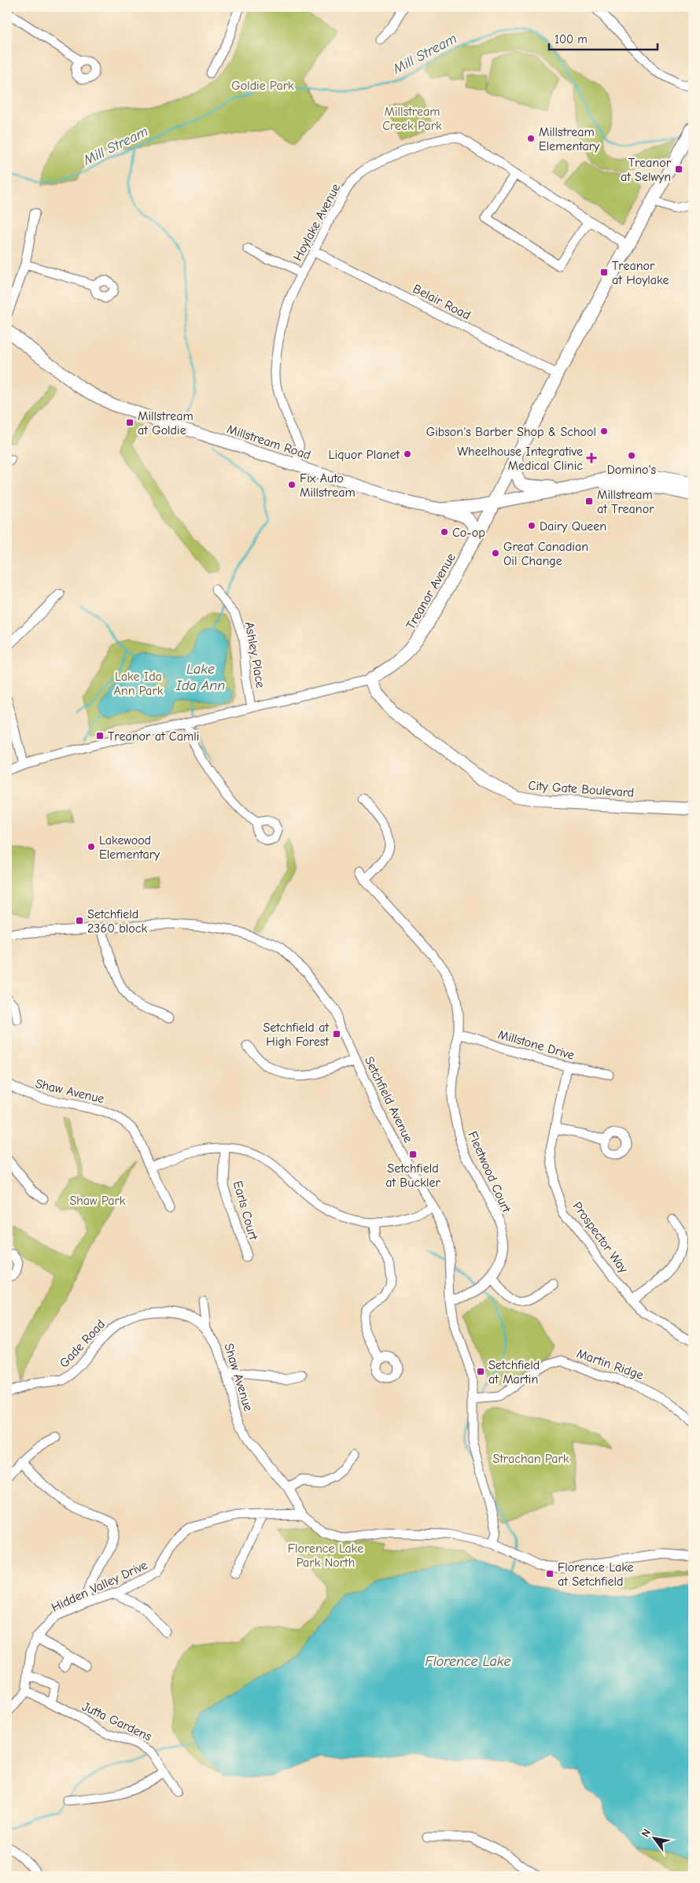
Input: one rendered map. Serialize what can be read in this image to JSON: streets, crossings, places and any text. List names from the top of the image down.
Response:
{
  "streets": {
    "street": [
      "Hoylake Avenue",
      "Belair Road",
      "Millstream Road",
      "Treanor Avenue",
      "Ashley Place",
      "City Gate Boulevard",
      "Millstone Drive",
      "Shaw Avenue",
      "Setchfield Avenue",
      "Fleetwood Court",
      "Earls Court",
      "Prospector Way",
      "Gade Road",
      "Martin Ridge",
      "Hidden Valley Drive",
      "Jutta Gardens"
    ]
  },
  "crossings": [
    ["Hoylake Avenue", "Belair Road"],
    ["Hoylake Avenue", "Millstream Road"],
    ["Hoylake Avenue", "Treanor Avenue"],
    ["Belair Road", "Treanor Avenue"],
    ["Millstream Road", "Treanor Avenue"],
    ["Treanor Avenue", "Ashley Place"],
    ["Treanor Avenue", "City Gate Boulevard"],
    ["Millstone Drive", "Fleetwood Court"],
    ["Millstone Drive", "Prospector Way"],
    ["Shaw Avenue", "Setchfield Avenue"],
    ["Shaw Avenue", "Gade Road"],
    ["Setchfield Avenue", "Fleetwood Court"],
    ["Setchfield Avenue", "Martin Ridge"],
    ["Hidden Valley Drive", "Jutta Gardens"]
  ],
  "water": ["Mill Stream", "Lake Ida Ann", "Florence Lake"],
  "parks": [
    "Goldie Park",
    "Millstream Creek Park",
    "Lake Ida Ann Park",
    "Shaw Park",
    "Strachan Park",
    "Florence Lake Park North"
  ],
  "places": {
    "other": [
      "Millstream Elementary",
      "Gibson's Barber Shop & School",
      "Liquor Planet",
      "Domino's",
      "Fix Auto Millstream",
      "Dairy Queen",
      "Co-op",
      "Great Canadian Oil Change",
      "Lakewood Elementary"
    ],
    "transit": [
      "Treanor at Selwyn",
      "Treanor at Hoylake",
      "Millstream at Goldie",
      "Millstream at Treanor",
      "Treanor at Camli",
      "Setchfield 2360 block",
      "Setchfield at High Forest",
      "Setchfield at Buckler",
      "Setchfield at Martin",
      "Florence Lake at Setchfield"
    ],
    "health": ["Wheelhouse Integrative Medical Clinic"]
  },
  "scale_bar": "100 m",
  "north": "top left"
}
